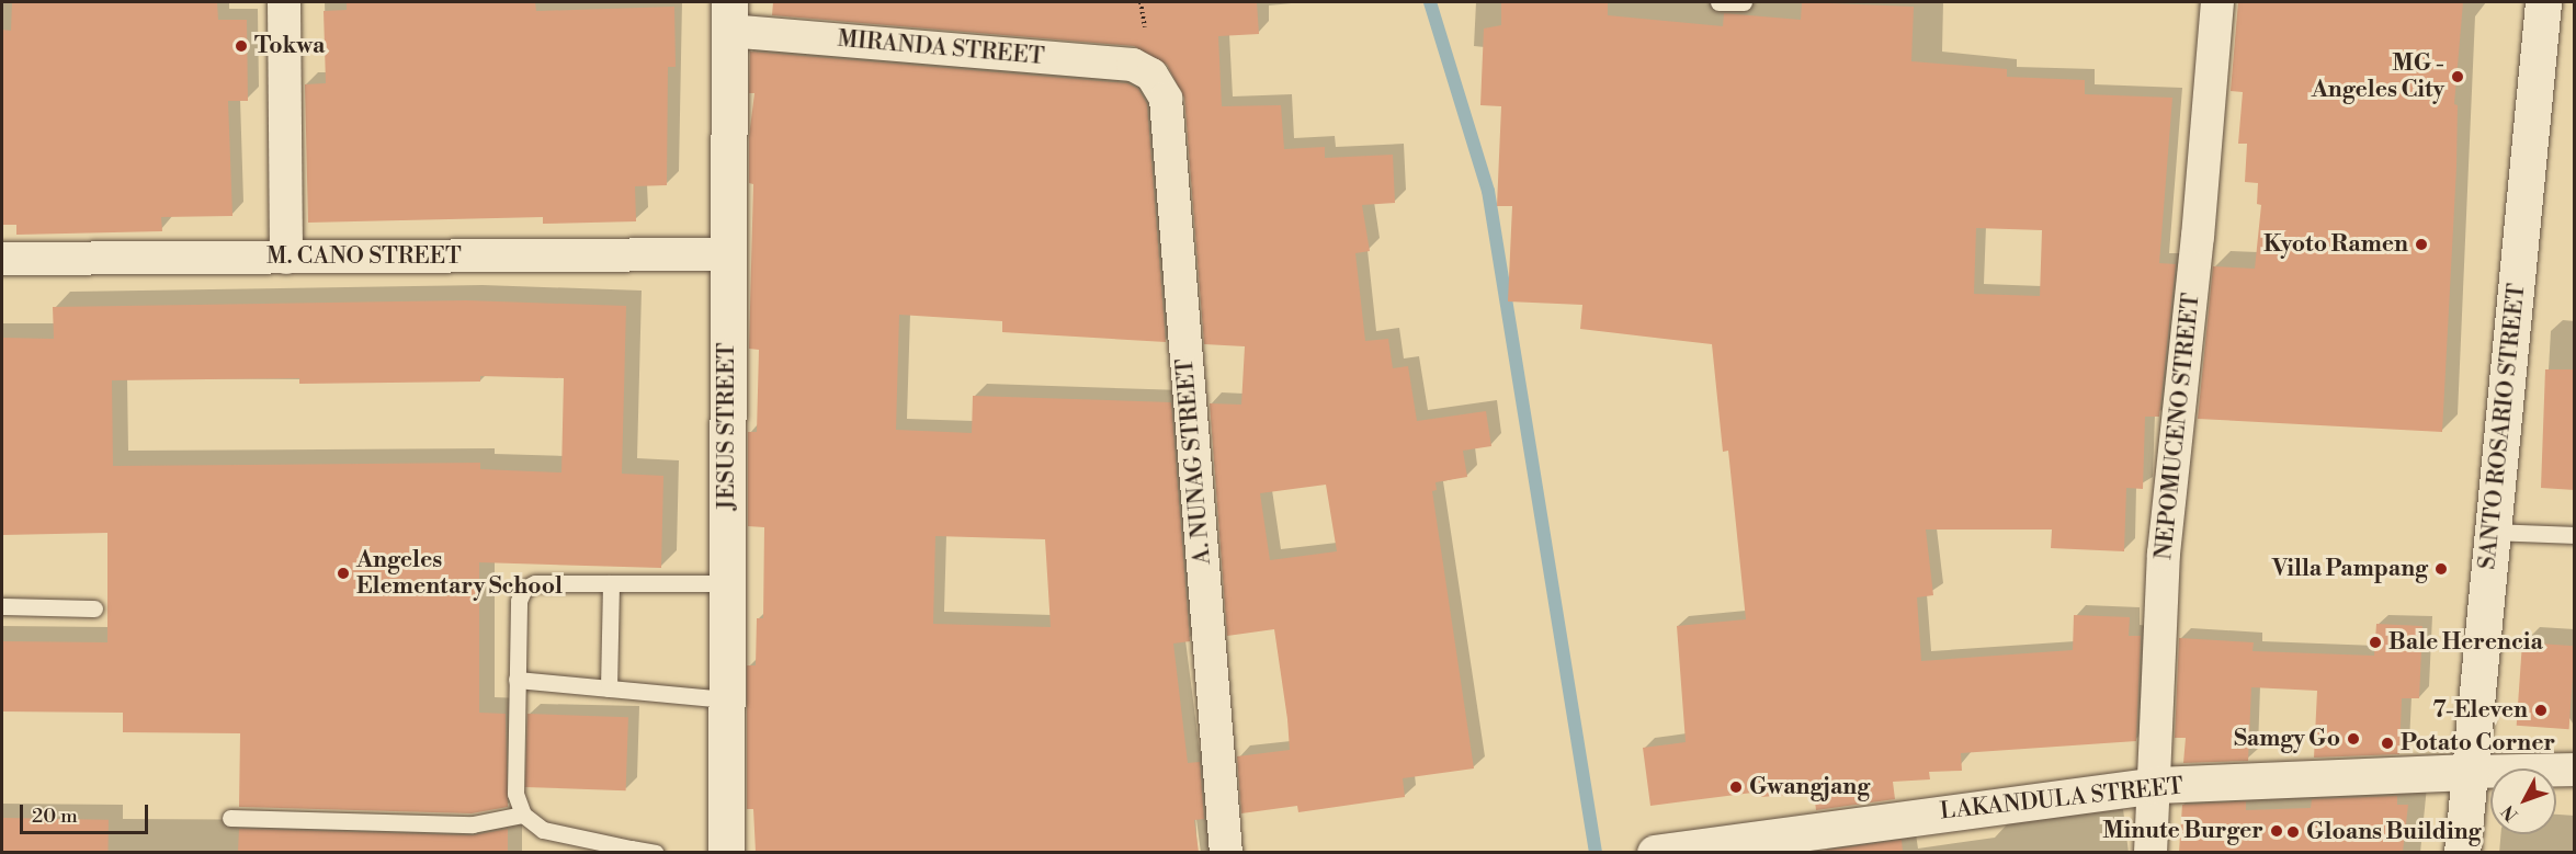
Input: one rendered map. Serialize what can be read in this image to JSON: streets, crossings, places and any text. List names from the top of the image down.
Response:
{
  "streets": {
    "main road": ["JESUS STREET", "SANTO ROSARIO STREET", "LAKANDULA STREET"],
    "street": [
      "MIRANDA STREET",
      "M. CANO STREET",
      "NEPOMUCENO STREET",
      "A. NUNAG STREET"
    ]
  },
  "crossings": [
    ["MIRANDA STREET", "JESUS STREET"],
    ["MIRANDA STREET", "A. NUNAG STREET"],
    ["M. CANO STREET", "JESUS STREET"],
    ["NEPOMUCENO STREET", "LAKANDULA STREET"],
    ["SANTO ROSARIO STREET", "LAKANDULA STREET"]
  ],
  "places": [
    "Tokwa",
    "MG - Angeles City",
    "Kyoto Ramen",
    "Villa Pampang",
    "Angeles Elementary School",
    "Bale Herencia",
    "7-Eleven",
    "Samgy Go",
    "Potato Corner",
    "Gwangjang",
    "Minute Burger",
    "Gloans Building"
  ],
  "scale_bar": "20 m",
  "north": "bottom left"
}
